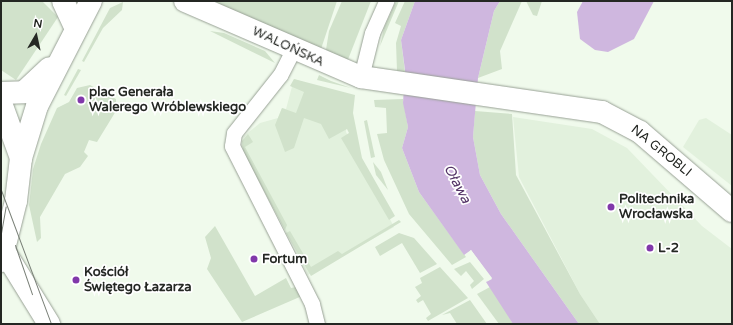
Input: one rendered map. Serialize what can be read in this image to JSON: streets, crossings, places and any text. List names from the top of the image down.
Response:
{
  "streets": {
    "street": ["WALOŃSKA", "NA GROBLI"]
  },
  "crossings": [
    ["WALOŃSKA", "NA GROBLI"]
  ],
  "water": ["Oława"],
  "places": [
    "plac Generała Walerego Wróblewskiego",
    "Politechnika Wrocławska",
    "L-2",
    "Fortum",
    "Kościół Świętego Łazarza"
  ],
  "north": "top"
}
